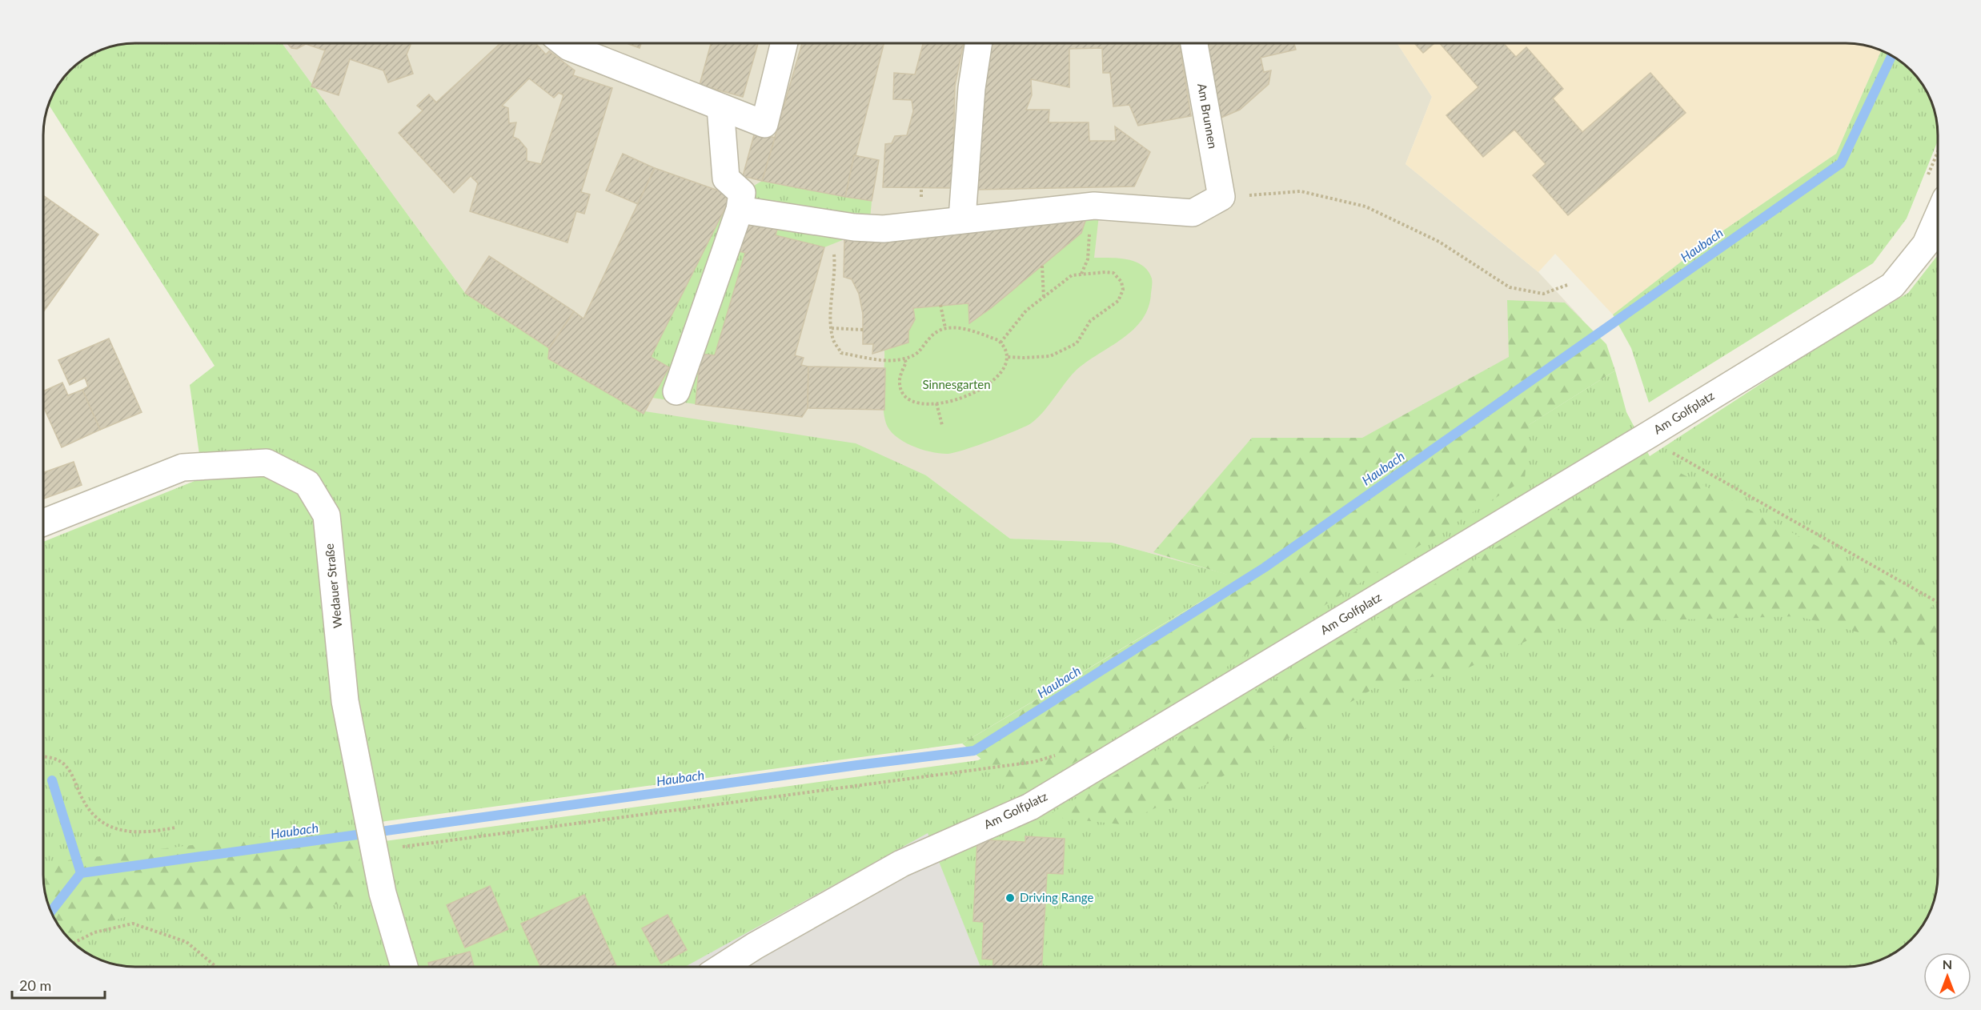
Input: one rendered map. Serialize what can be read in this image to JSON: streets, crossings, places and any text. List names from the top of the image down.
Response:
{
  "streets": {
    "street": ["Am Brunnen", "Am Golfplatz", "Wedauer Straße"]
  },
  "water": ["Haubach"],
  "parks": ["Sinnesgarten"],
  "places": ["Driving Range"],
  "scale_bar": "20 m",
  "north": "top"
}
